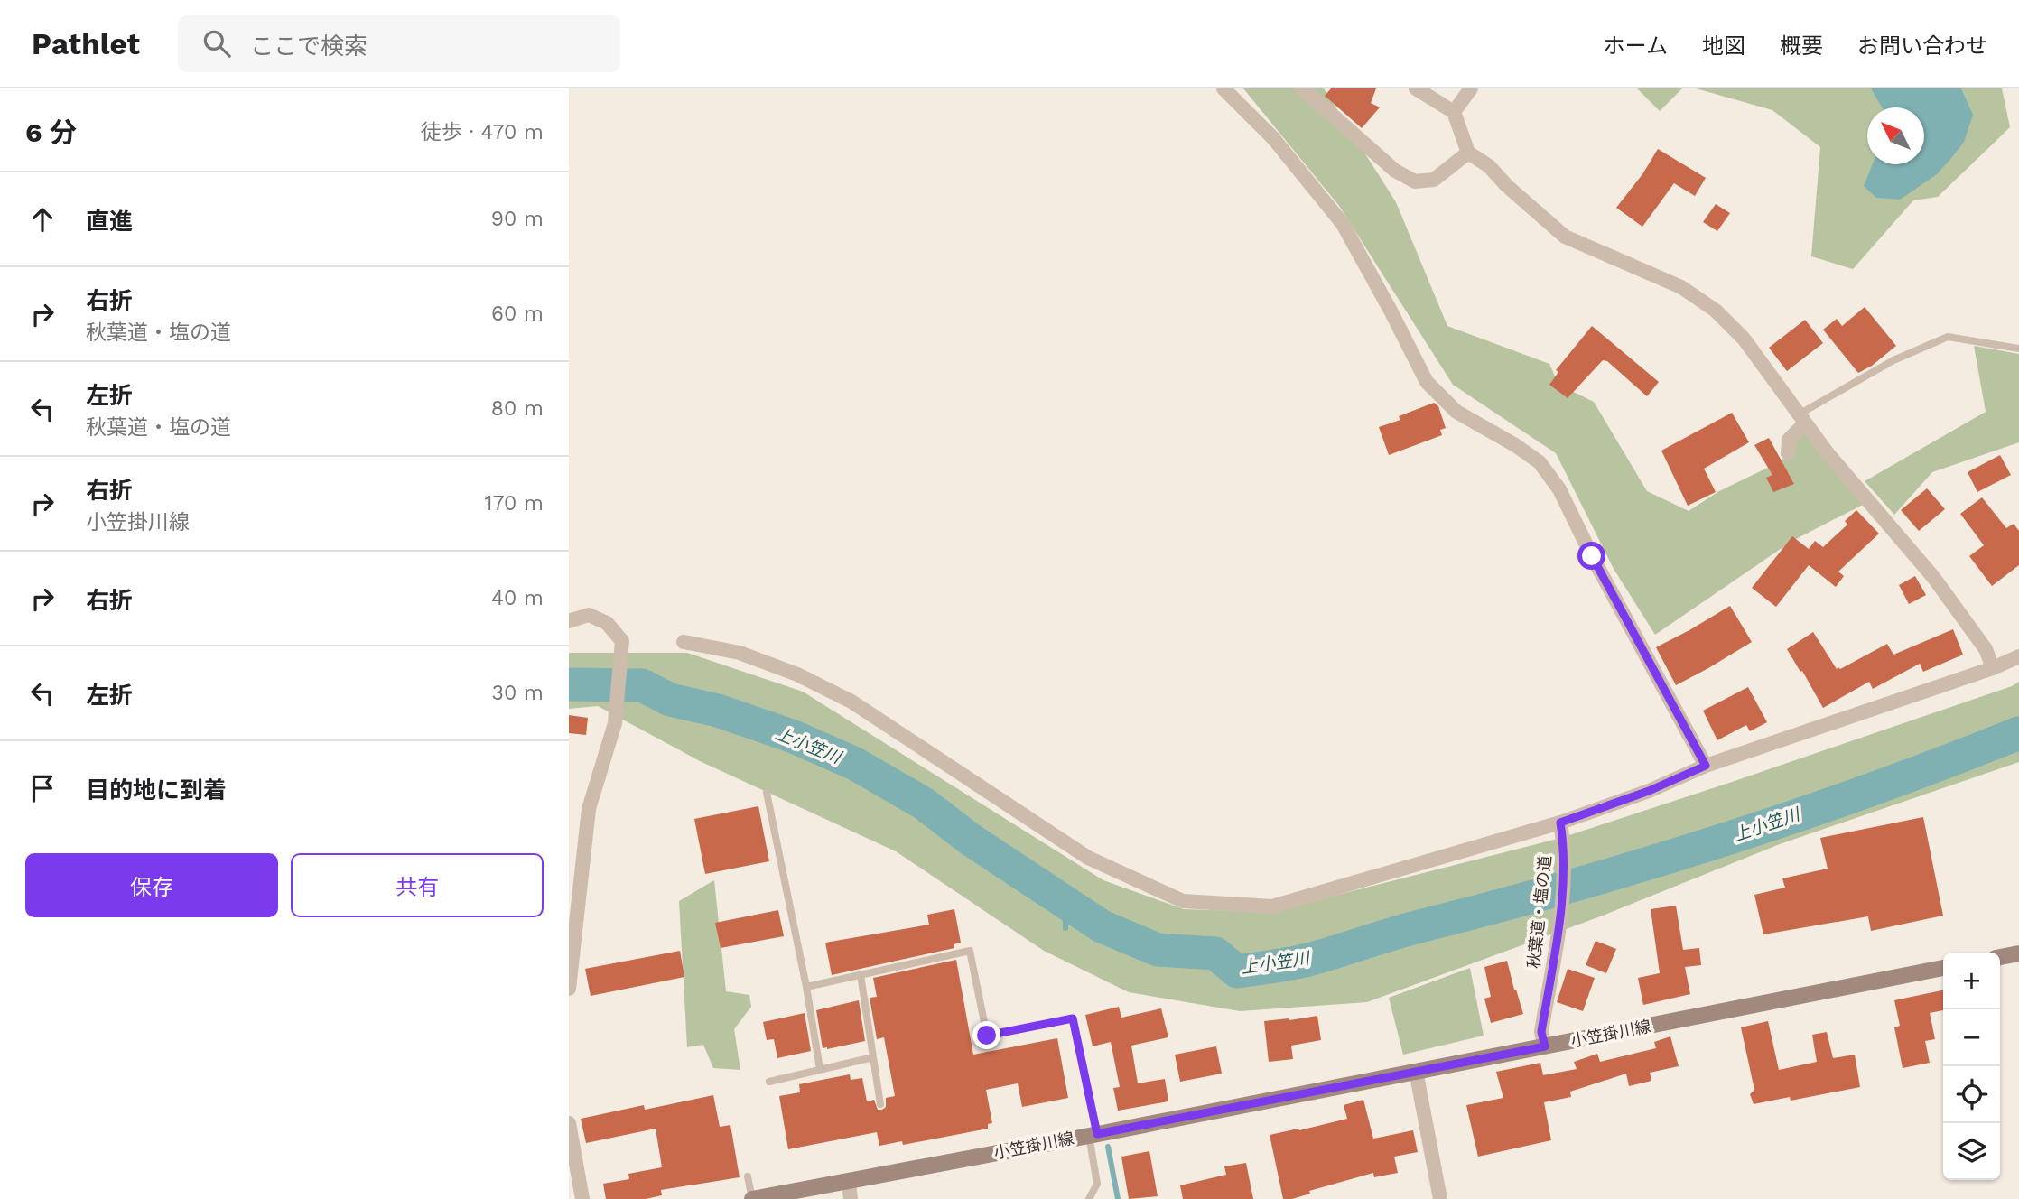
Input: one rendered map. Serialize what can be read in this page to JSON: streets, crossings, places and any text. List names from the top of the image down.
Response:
{
  "streets": {
    "main road": ["小笠掛川線"],
    "street": ["秋葉道・塩の道"]
  },
  "crossings": [
    ["秋葉道・塩の道", "小笠掛川線"]
  ],
  "water": ["上小笠川"],
  "north": "top left",
  "page": {
    "header": "Pathlet",
    "search": "ここで検索",
    "nav": [
      "ホーム",
      "地図",
      "概要",
      "お問い合わせ"
    ],
    "heading": ["6 分", "徒歩 · 470 m"],
    "list": [
      ["直進", "90 m"],
      ["右折", "秋葉道・塩の道", "60 m"],
      ["左折", "秋葉道・塩の道", "80 m"],
      ["右折", "小笠掛川線", "170 m"],
      ["右折", "40 m"],
      ["左折", "30 m"],
      "目的地に到着"
    ],
    "buttons": ["保存", "共有"],
    "map_buttons": ["+", "−"]
  }
}
